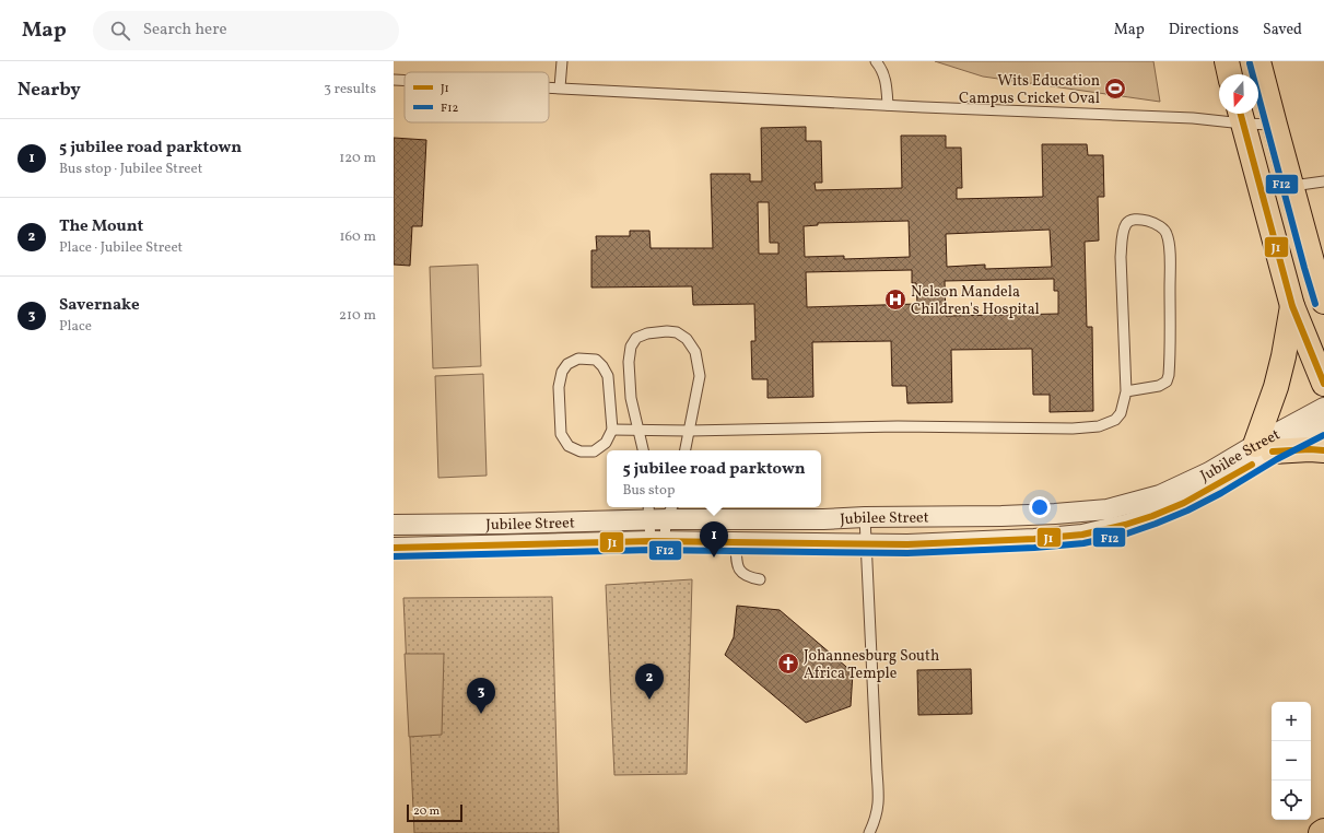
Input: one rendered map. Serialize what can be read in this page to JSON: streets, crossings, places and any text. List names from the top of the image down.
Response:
{
  "streets": {
    "street": ["Jubilee Street"]
  },
  "places": {
    "sports": ["Wits Education Campus Cricket Oval"],
    "hospital": ["Nelson Mandela Children's Hospital"],
    "church": ["Johannesburg South Africa Temple"]
  },
  "lines": ["transit line F12", "transit line J1"],
  "legend": ["J1", "F12"],
  "scale_bar": "20 m",
  "north": "bottom",
  "page": {
    "header": "Map",
    "search": "Search here",
    "nav": ["Map", "Directions", "Saved"],
    "heading": ["Nearby", "3 results"],
    "list": [
      {
        "mark": "1",
        "name": "5 jubilee road parktown",
        "note": "Bus stop · Jubilee Street",
        "value": "120 m"
      },
      {
        "mark": "2",
        "name": "The Mount",
        "note": "Place · Jubilee Street",
        "value": "160 m"
      },
      {
        "mark": "3",
        "name": "Savernake",
        "note": "Place",
        "value": "210 m"
      }
    ],
    "popup": ["5 jubilee road parktown", "Bus stop"],
    "pins": ["1", "2", "3"],
    "map_buttons": ["+", "−"],
    "scale": "20 m"
  }
}
